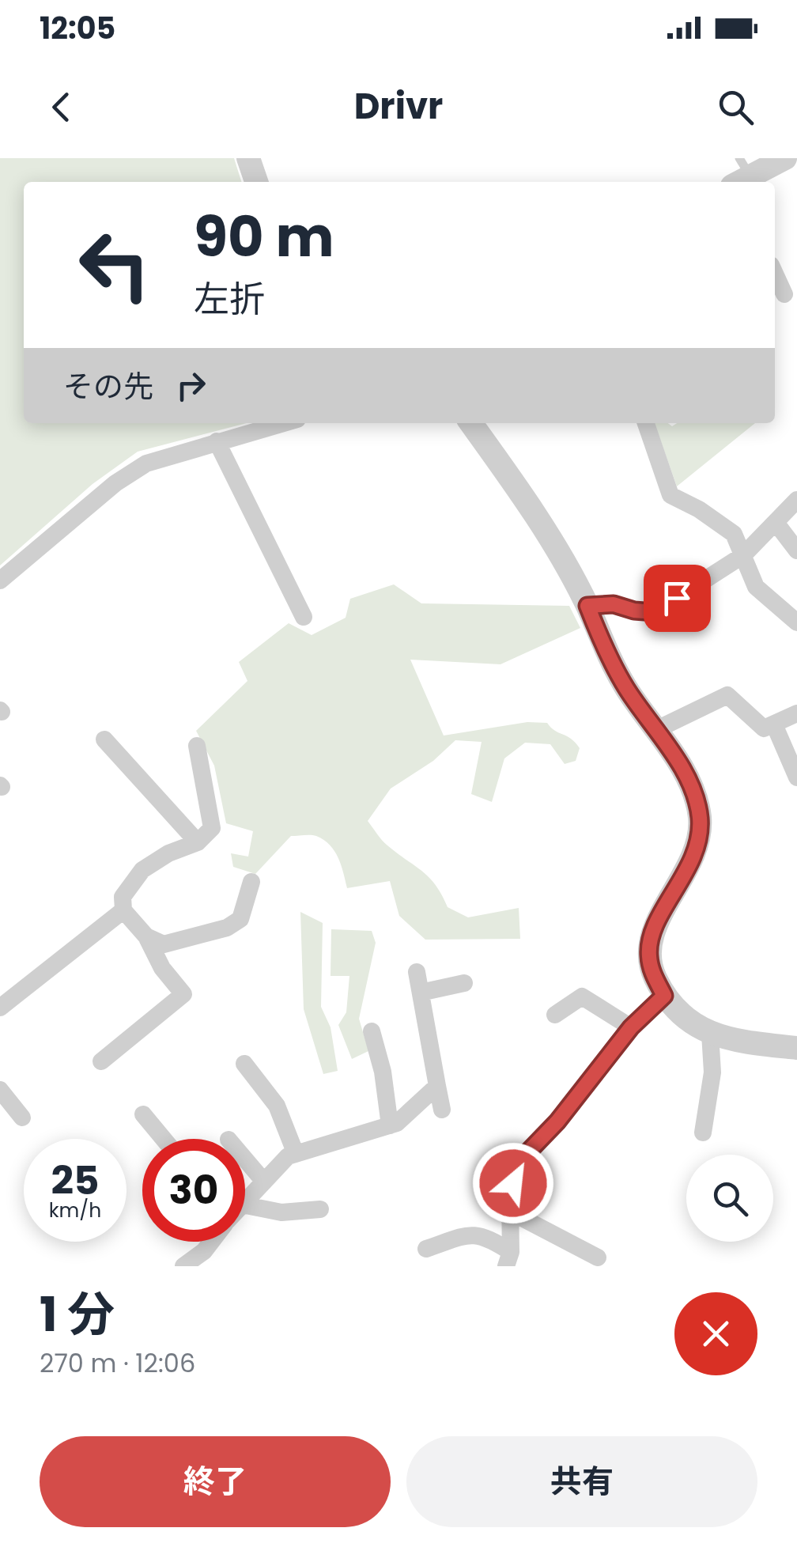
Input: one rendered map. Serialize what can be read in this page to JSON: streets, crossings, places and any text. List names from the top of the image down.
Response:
{
  "page": {
    "status": "12:05",
    "header": "Drivr",
    "turn": ["90 m", "左折"],
    "then": "その先",
    "speed": "25 km/h",
    "limit": "30",
    "heading": ["1 分", "270 m · 12:06"],
    "buttons": ["終了", "共有"]
  }
}
